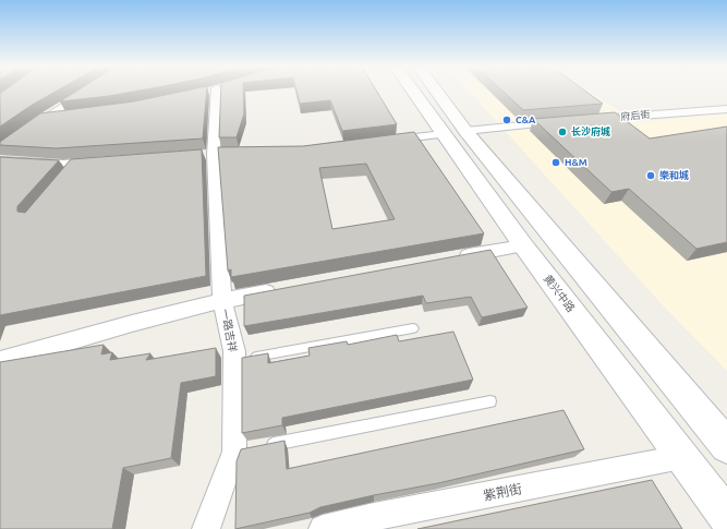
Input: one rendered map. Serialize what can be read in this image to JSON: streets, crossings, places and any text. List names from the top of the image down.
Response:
{
  "streets": {
    "main road": ["黄兴中路"],
    "street": ["府后街", "一路吉祥", "紫荆街"]
  },
  "crossings": [
    ["黄兴中路", "紫荆街"]
  ],
  "places": [
    "C&A",
    "长沙府城",
    "H&M",
    "樂和城"
  ]
}
